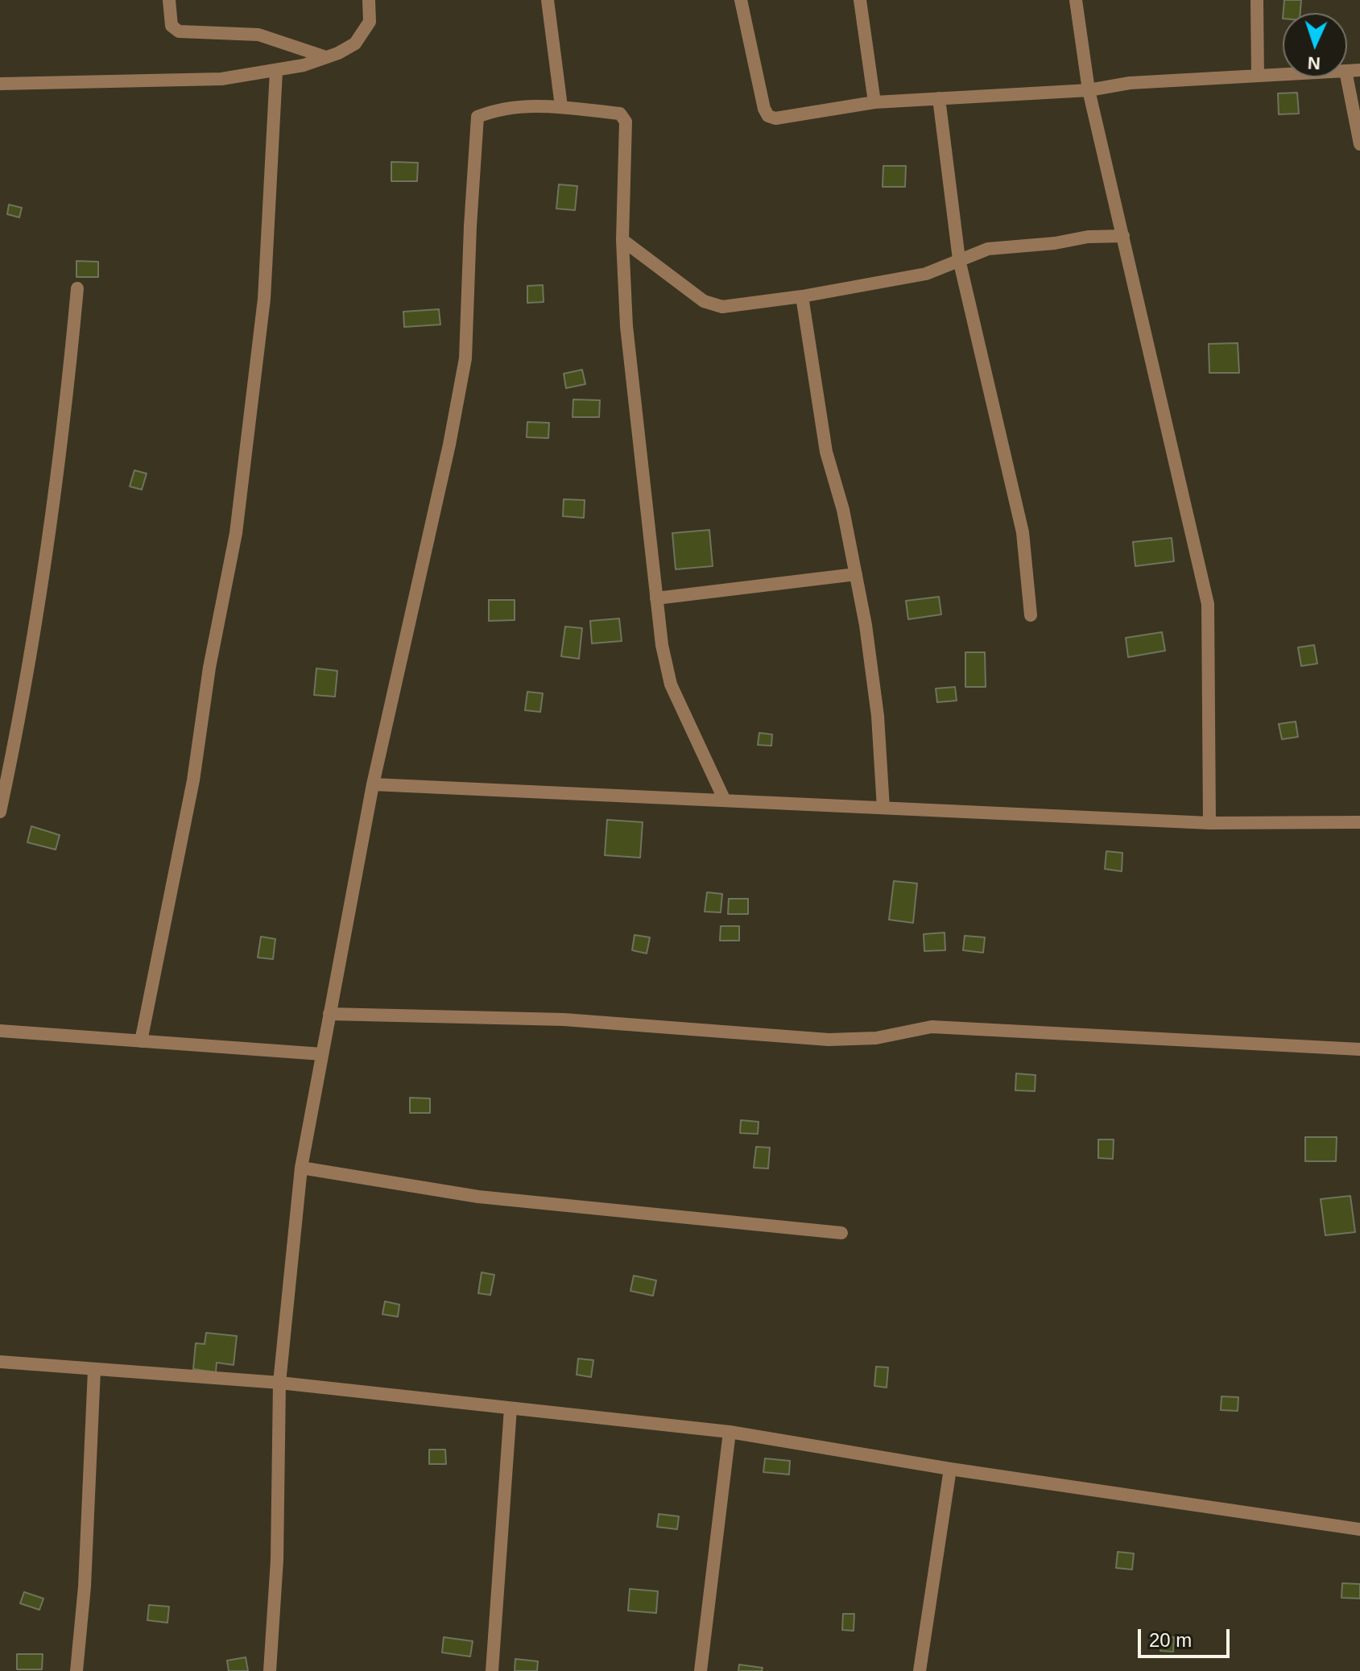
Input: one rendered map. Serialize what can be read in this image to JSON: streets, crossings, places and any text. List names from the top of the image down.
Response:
{
  "scale_bar": "20 m",
  "north": "bottom"
}
